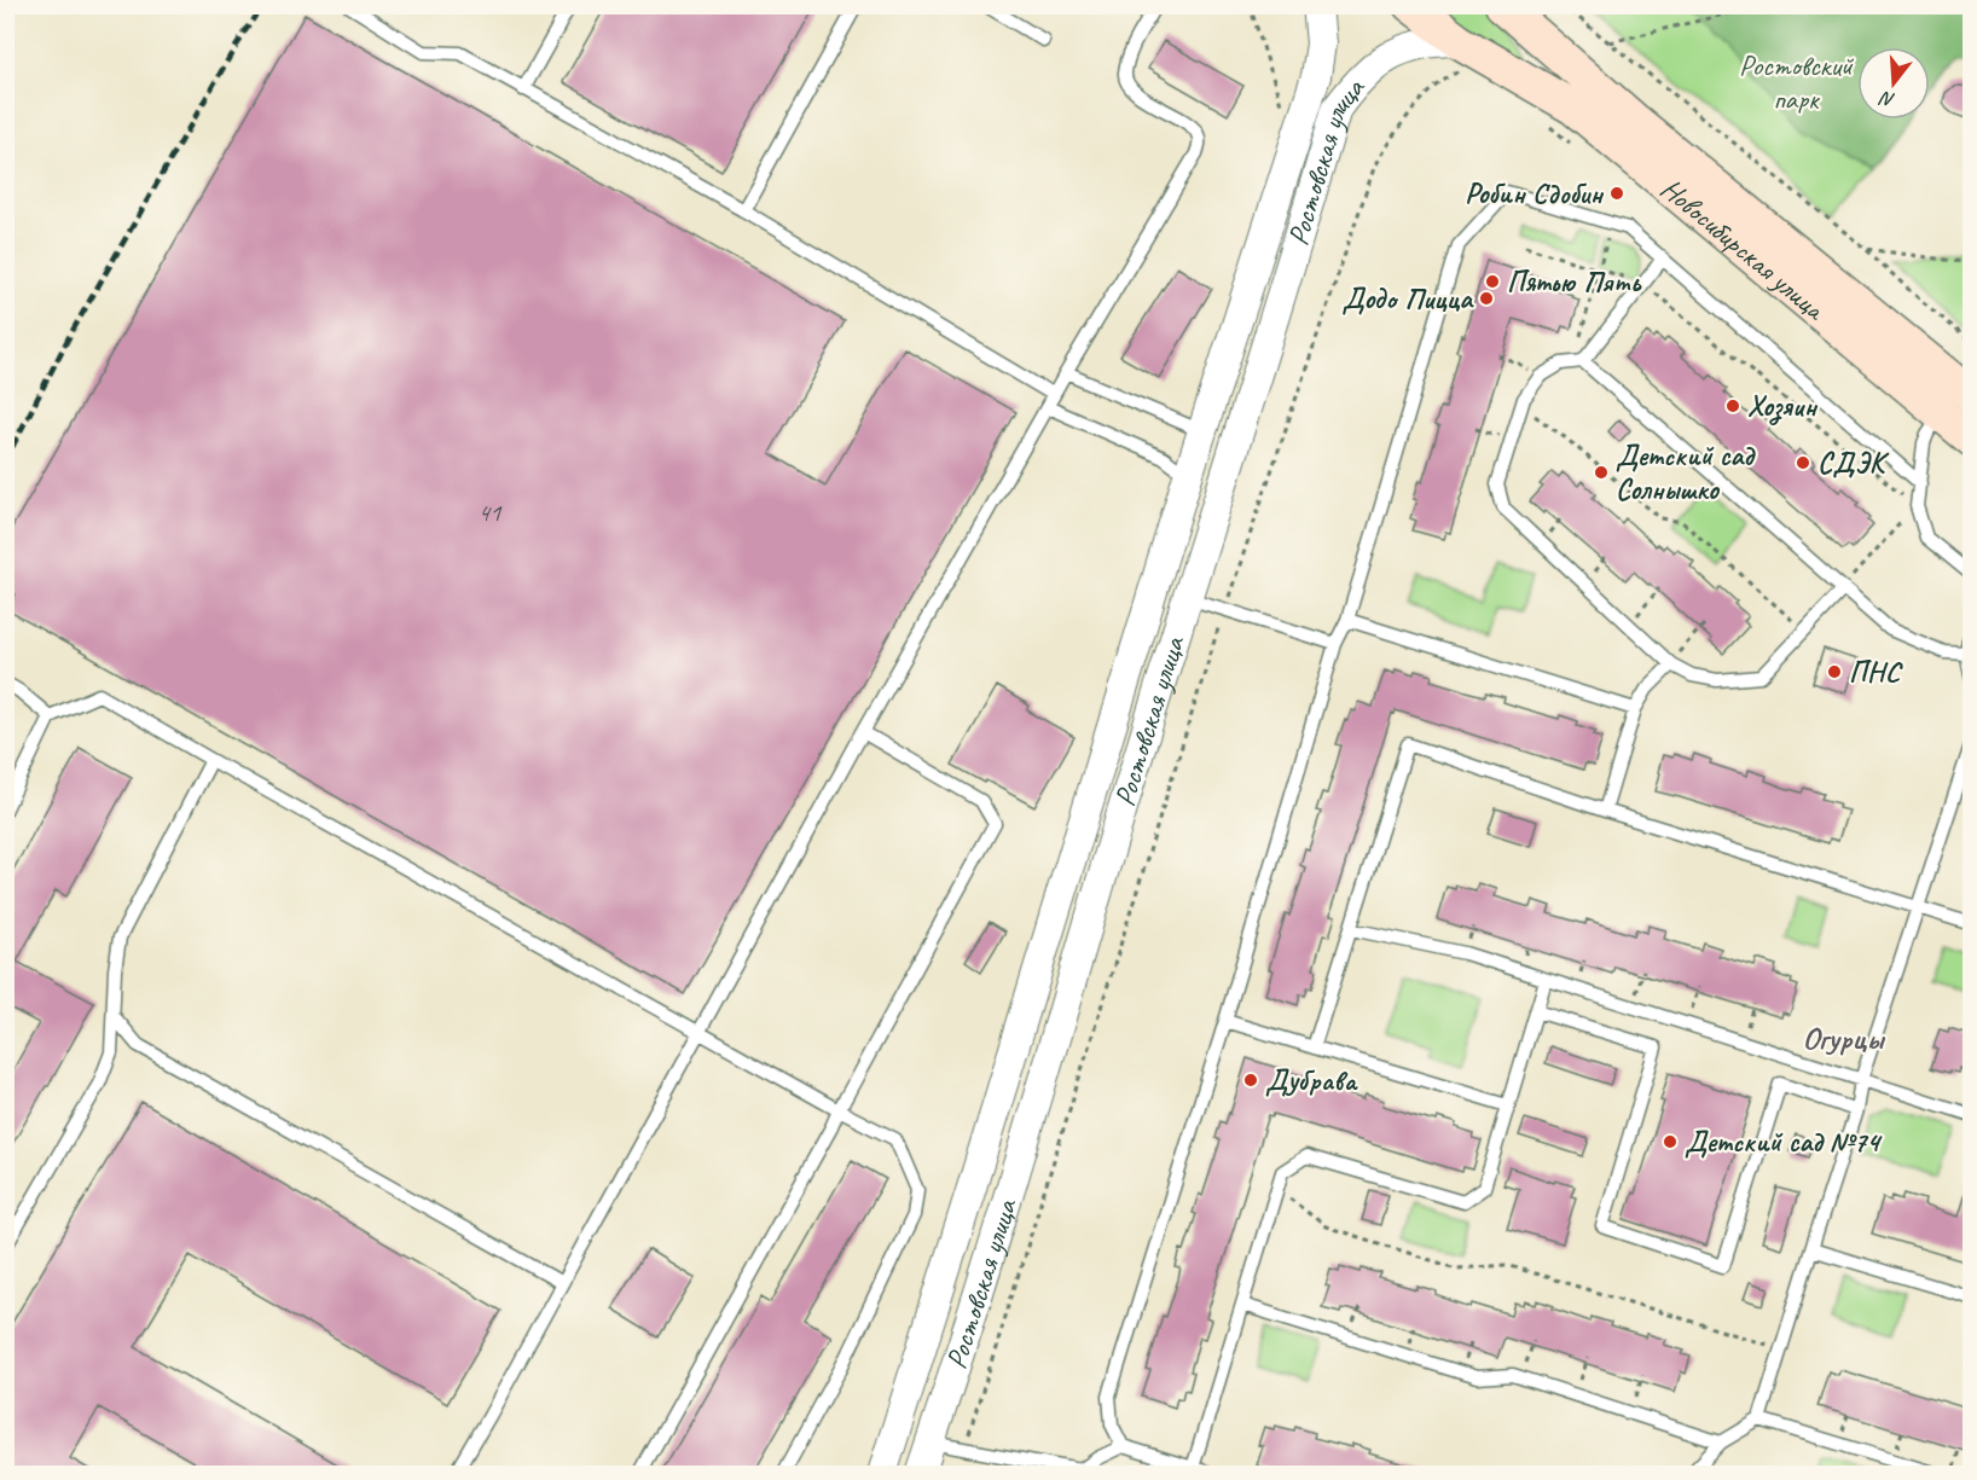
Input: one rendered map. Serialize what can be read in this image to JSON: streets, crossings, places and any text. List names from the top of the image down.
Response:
{
  "streets": {
    "main road": ["Новосибирская улица"],
    "street": ["Ростовская улица"]
  },
  "crossings": [
    ["Ростовская улица", "Новосибирская улица"]
  ],
  "districts": ["Огурцы"],
  "parks": ["Ростовский парк"],
  "places": [
    "Робин Сдобин",
    "Пятью Пять",
    "Додо Пицца",
    "Хозяин",
    "СДЭК",
    "Детский сад Солнышко",
    "ПНС",
    "Дубрава",
    "Детский сад №74"
  ],
  "house_numbers": ["41"],
  "north": "bottom"
}
